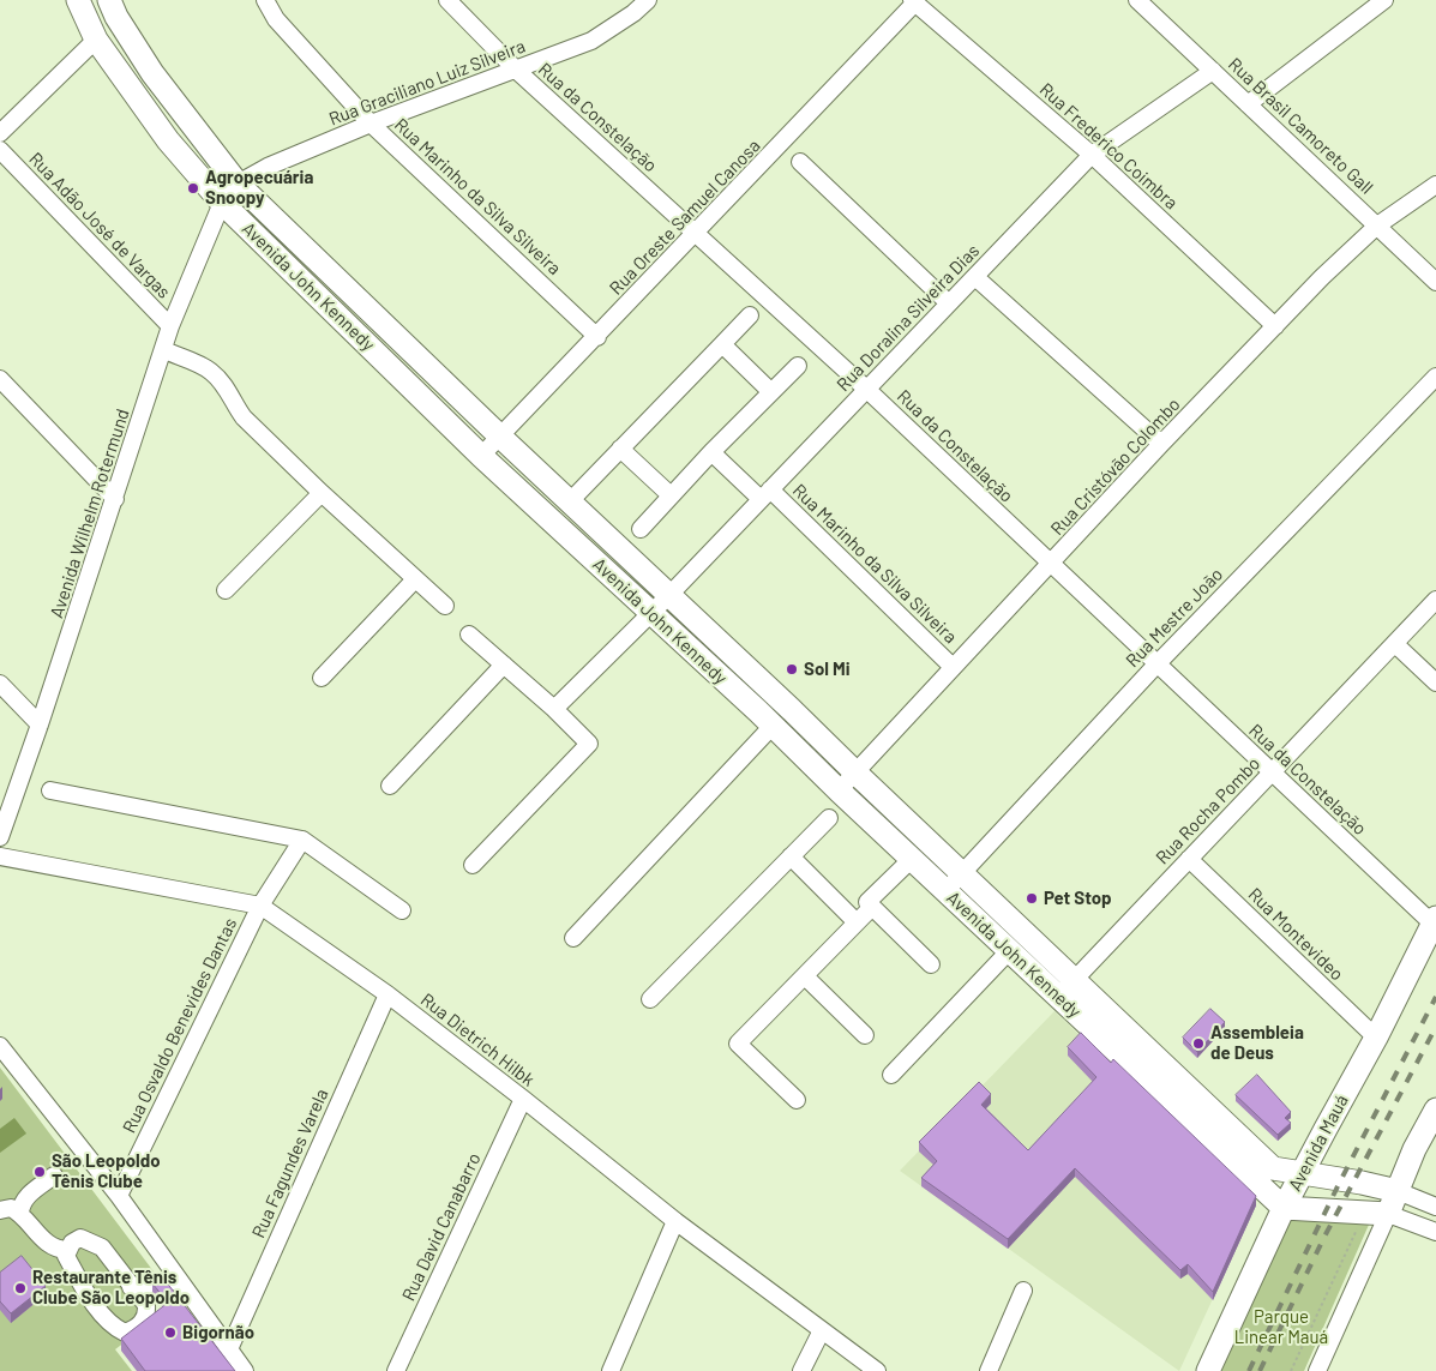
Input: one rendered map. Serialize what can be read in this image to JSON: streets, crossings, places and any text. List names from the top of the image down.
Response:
{
  "streets": {
    "main road": ["Avenida John Kennedy", "Avenida Mauá"],
    "street": [
      "Rua Graciliano Luiz Silveira",
      "Rua da Constelação",
      "Rua Brasil Camoreto Gall",
      "Rua Frederico Coimbra",
      "Rua Marinho da Silva Silveira",
      "Rua Oreste Samuel Canosa",
      "Rua Adão José de Vargas",
      "Rua Doralina Silveira Dias",
      "Rua Cristóvão Colombo",
      "Avenida Wilhelm Rotermund",
      "Rua Mestre João",
      "Rua Rocha Pombo",
      "Rua Montevideo",
      "Rua Osvaldo Benevides Dantas",
      "Rua Dietrich Hilbk",
      "Rua Fagundes Varela",
      "Rua David Canabarro"
    ]
  },
  "crossings": [
    ["Rua Graciliano Luiz Silveira", "Rua da Constelação"],
    ["Rua Graciliano Luiz Silveira", "Rua Marinho da Silva Silveira"],
    ["Rua Graciliano Luiz Silveira", "Avenida John Kennedy"],
    ["Rua Graciliano Luiz Silveira", "Avenida Wilhelm Rotermund"],
    ["Rua da Constelação", "Rua Oreste Samuel Canosa"],
    ["Rua da Constelação", "Rua Doralina Silveira Dias"],
    ["Rua da Constelação", "Rua Cristóvão Colombo"],
    ["Rua da Constelação", "Rua Mestre João"],
    ["Rua da Constelação", "Rua Rocha Pombo"],
    ["Rua da Constelação", "Avenida Mauá"],
    ["Rua Brasil Camoreto Gall", "Rua Doralina Silveira Dias"],
    ["Rua Brasil Camoreto Gall", "Rua Cristóvão Colombo"],
    ["Rua Frederico Coimbra", "Rua Oreste Samuel Canosa"],
    ["Rua Frederico Coimbra", "Rua Doralina Silveira Dias"],
    ["Rua Frederico Coimbra", "Rua Cristóvão Colombo"],
    ["Rua Marinho da Silva Silveira", "Rua Oreste Samuel Canosa"],
    ["Rua Marinho da Silva Silveira", "Rua Doralina Silveira Dias"],
    ["Rua Marinho da Silva Silveira", "Rua Cristóvão Colombo"],
    ["Rua Oreste Samuel Canosa", "Avenida John Kennedy"],
    ["Rua Adão José de Vargas", "Avenida Wilhelm Rotermund"],
    ["Avenida John Kennedy", "Rua Doralina Silveira Dias"],
    ["Avenida John Kennedy", "Rua Cristóvão Colombo"],
    ["Avenida John Kennedy", "Avenida Wilhelm Rotermund"],
    ["Avenida John Kennedy", "Rua Mestre João"],
    ["Avenida John Kennedy", "Rua Rocha Pombo"],
    ["Avenida John Kennedy", "Avenida Mauá"],
    ["Rua Rocha Pombo", "Rua Montevideo"],
    ["Rua Montevideo", "Avenida Mauá"],
    ["Rua Osvaldo Benevides Dantas", "Rua Dietrich Hilbk"],
    ["Rua Dietrich Hilbk", "Rua Fagundes Varela"],
    ["Rua Dietrich Hilbk", "Rua David Canabarro"]
  ],
  "parks": ["Parque Linear Mauá"],
  "places": [
    "Agropecuária Snoopy",
    "Sol Mi",
    "Pet Stop",
    "Assembleia de Deus",
    "São Leopoldo Tênis Clube",
    "Restaurante Tênis Clube São Leopoldo",
    "Bigornão"
  ]
}
